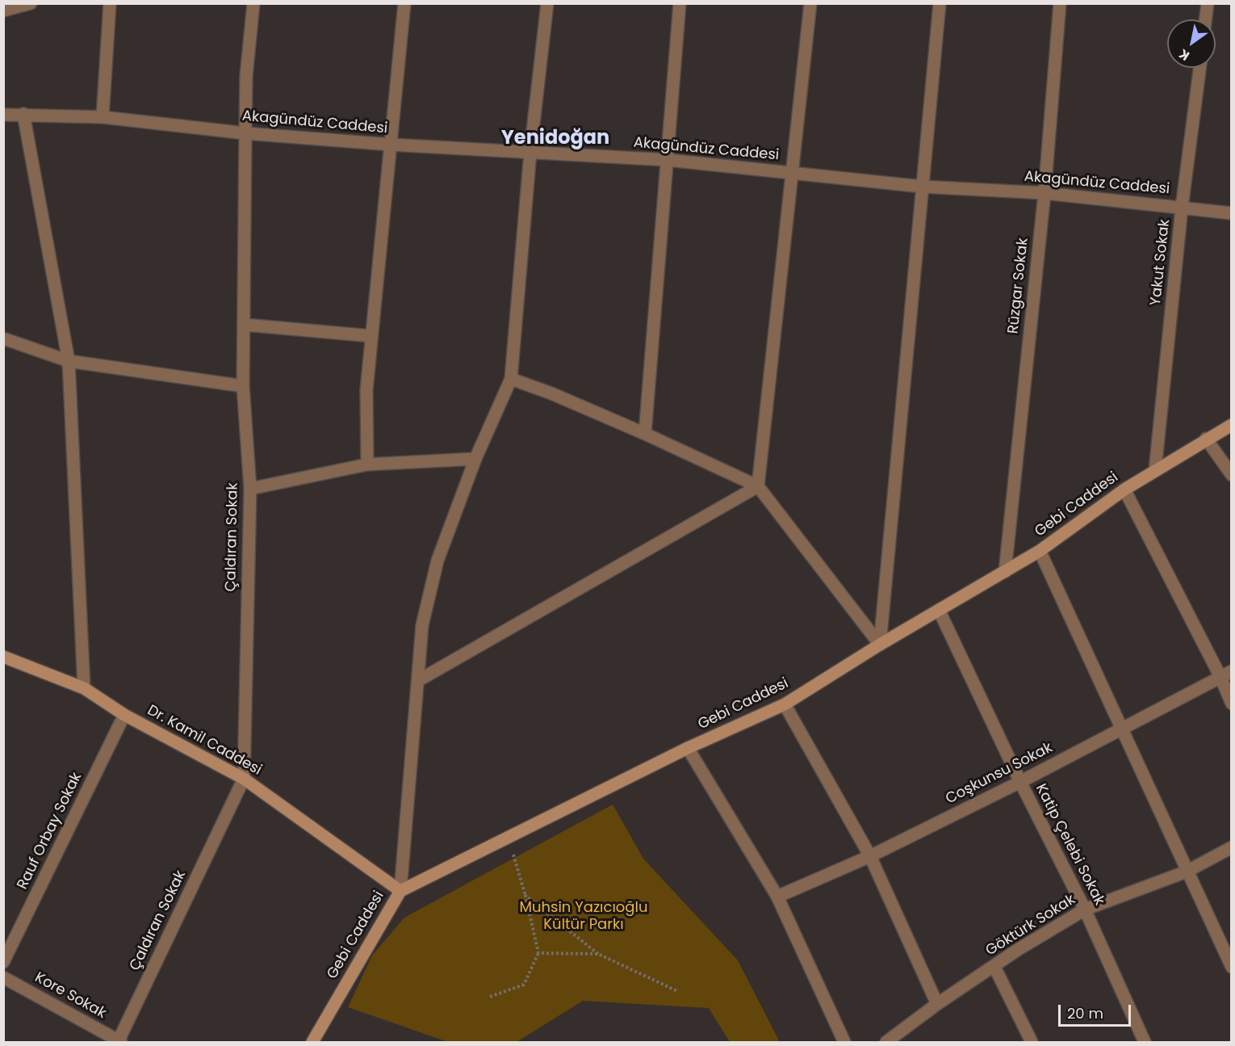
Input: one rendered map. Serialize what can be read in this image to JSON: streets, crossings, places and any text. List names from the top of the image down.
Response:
{
  "streets": {
    "main road": ["Gebi Caddesi", "Dr. Kamil Caddesi"],
    "street": [
      "Akagündüz Caddesi",
      "Yakut Sokak",
      "Rüzgar Sokak",
      "Çaldıran Sokak",
      "Coşkunsu Sokak",
      "Rauf Orbay Sokak",
      "Katip Çelebi Sokak",
      "Göktürk Sokak",
      "Kore Sokak"
    ]
  },
  "crossings": [
    ["Akagündüz Caddesi", "Yakut Sokak"],
    ["Akagündüz Caddesi", "Rüzgar Sokak"],
    ["Akagündüz Caddesi", "Çaldıran Sokak"],
    ["Yakut Sokak", "Gebi Caddesi"],
    ["Rüzgar Sokak", "Gebi Caddesi"],
    ["Gebi Caddesi", "Dr. Kamil Caddesi"],
    ["Gebi Caddesi", "Katip Çelebi Sokak"],
    ["Çaldıran Sokak", "Dr. Kamil Caddesi"],
    ["Çaldıran Sokak", "Kore Sokak"],
    ["Dr. Kamil Caddesi", "Rauf Orbay Sokak"],
    ["Coşkunsu Sokak", "Katip Çelebi Sokak"],
    ["Katip Çelebi Sokak", "Göktürk Sokak"]
  ],
  "districts": ["Yenidoğan"],
  "parks": ["Muhsin Yazıcıoğlu Kültür Parkı"],
  "scale_bar": "20 m",
  "north": "bottom left"
}
